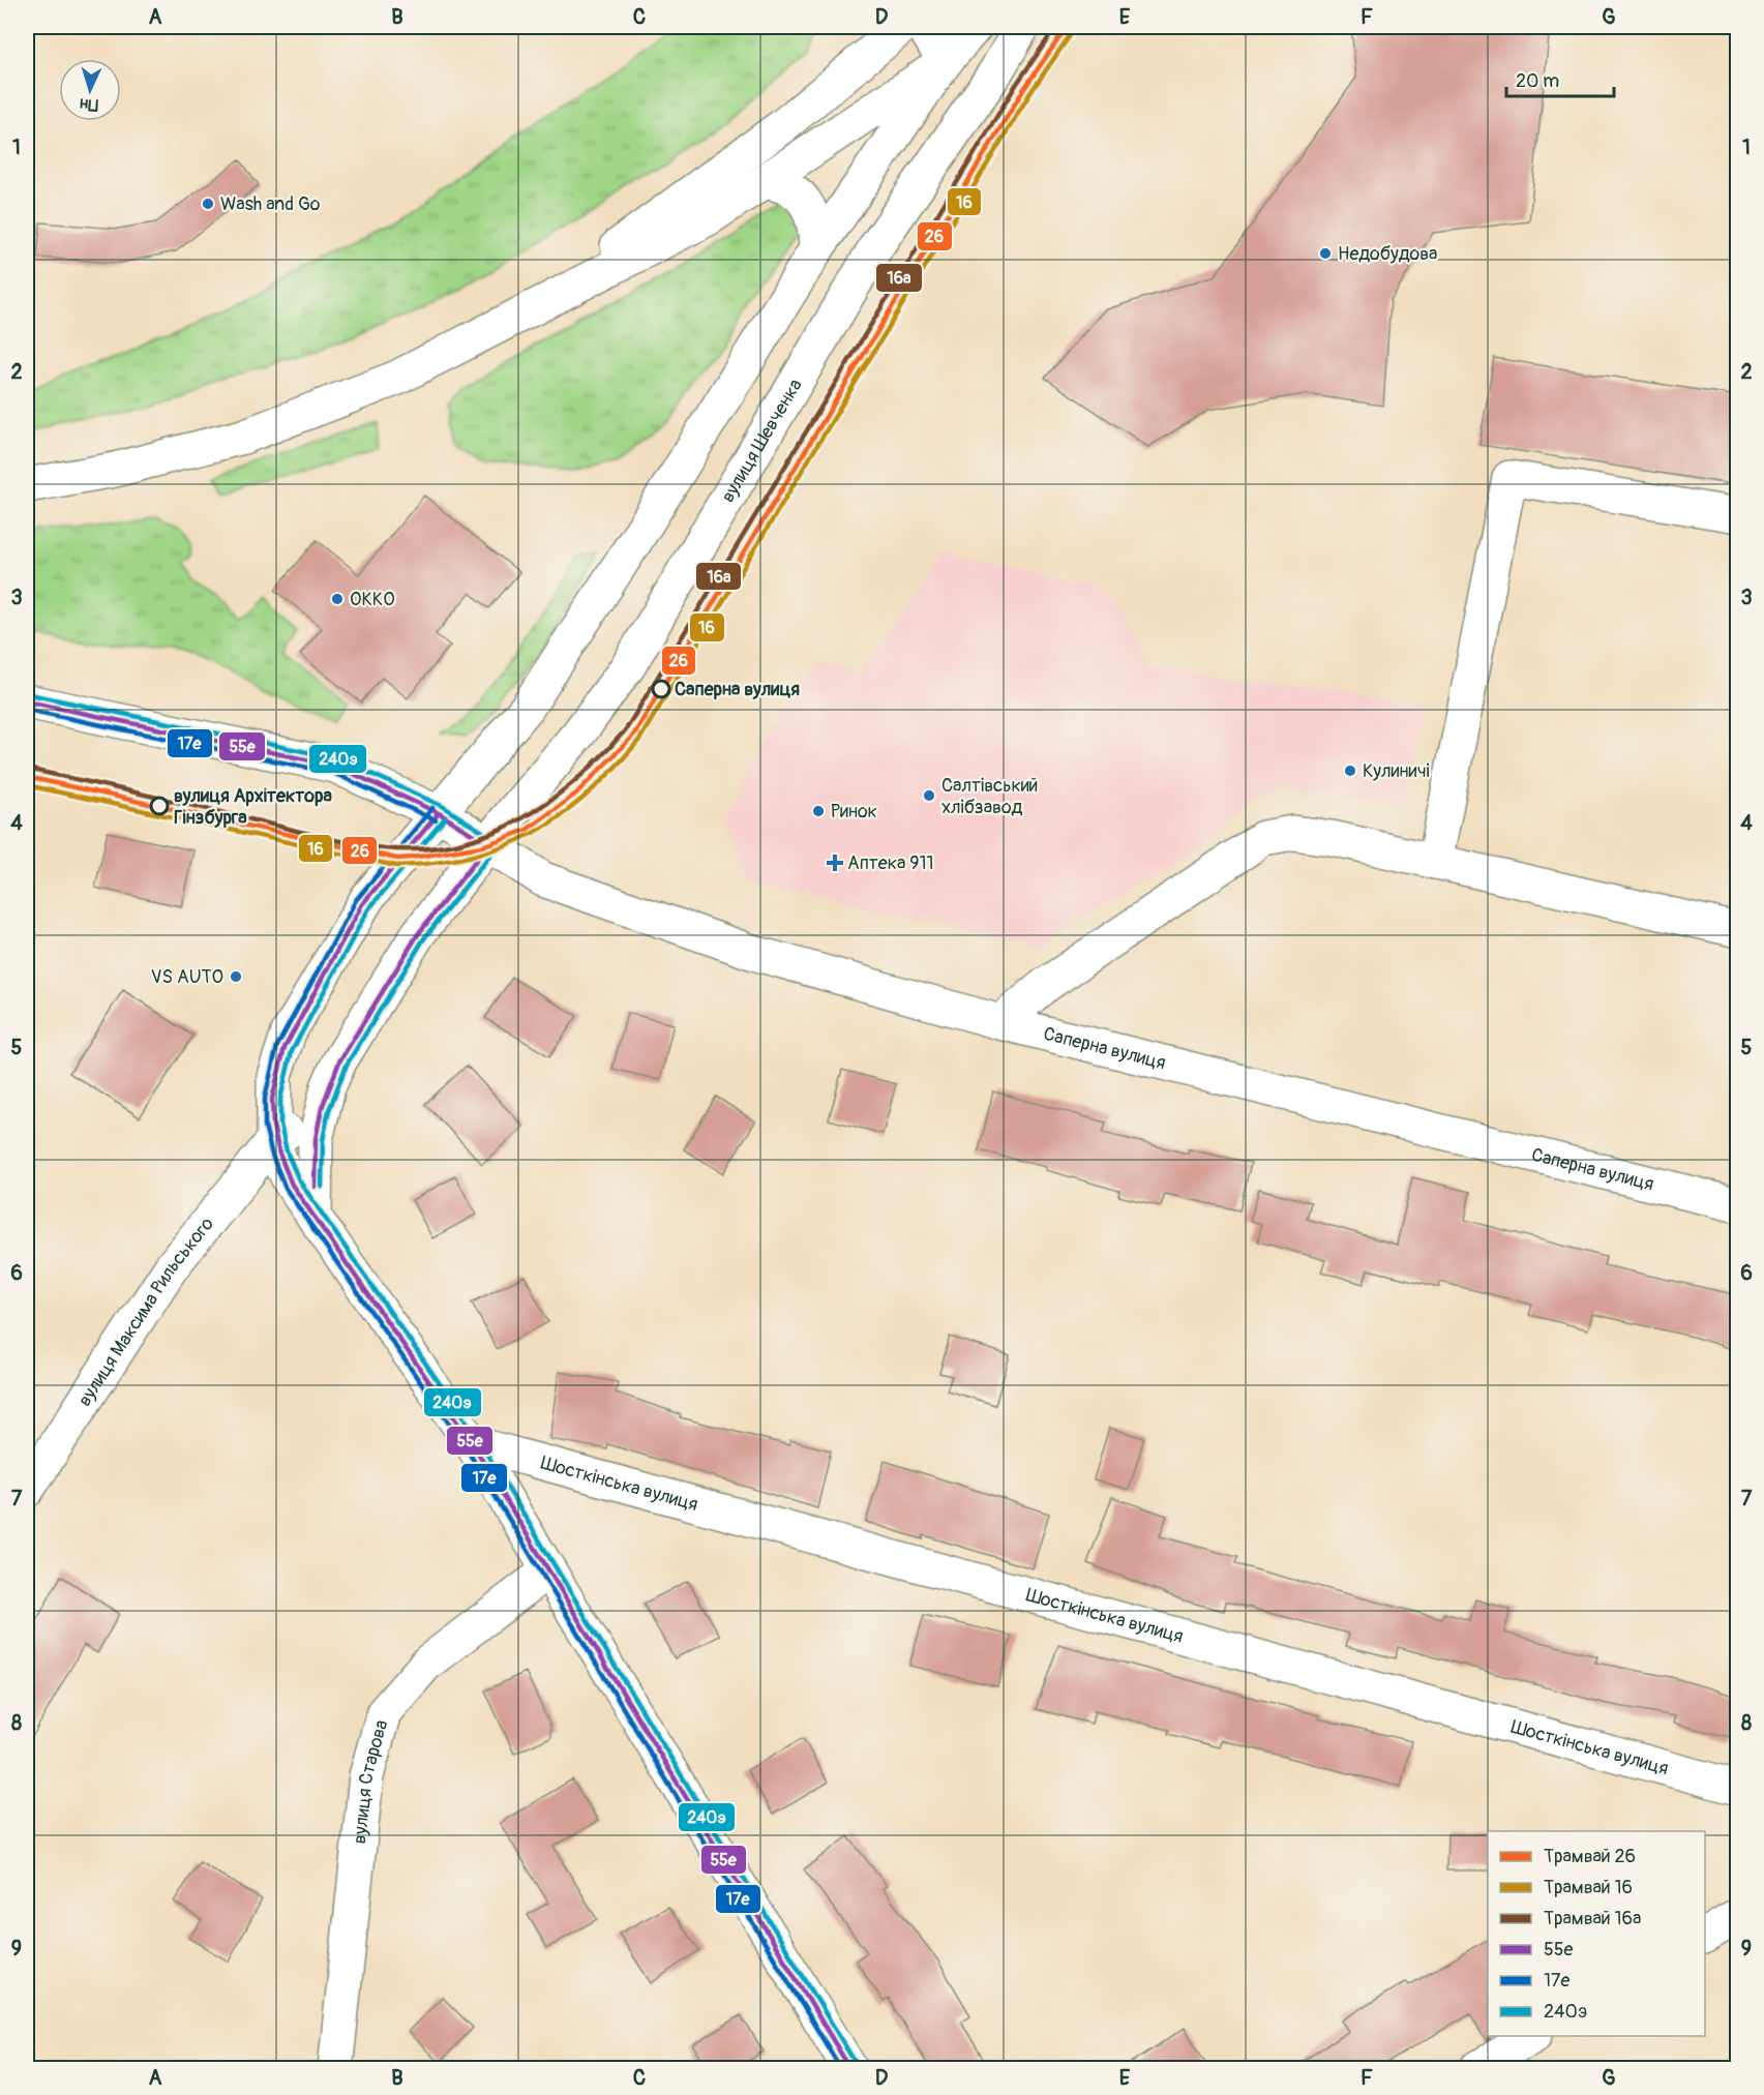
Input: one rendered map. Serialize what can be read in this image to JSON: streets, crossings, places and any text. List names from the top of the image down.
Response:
{
  "streets": {
    "main road": [
      "вулиця Шевченка",
      "Саперна вулиця",
      "вулиця Максима Рильського",
      "Шосткінська вулиця",
      "вулиця Старова"
    ]
  },
  "crossings": [
    ["вулиця Шевченка", "Саперна вулиця"]
  ],
  "places": {
    "other": [
      "Wash and Go",
      "Недобудова",
      "ОККО",
      "Саперна вулиця",
      "Кулиничі",
      "Салтівський хлібзавод",
      "вулиця Архітектора Гінзбурга",
      "Ринок",
      "VS AUTO"
    ],
    "health": ["Аптека 911"]
  },
  "lines": [
    "tram line 26",
    "tram line 16",
    "tram line 16a",
    "transit line 240э",
    "transit line 55е",
    "transit line 17е"
  ],
  "legend": [
    "Трамвай 26",
    "Трамвай 16",
    "Трамвай 16a",
    "55е",
    "17е",
    "240э"
  ],
  "scale_bar": "20 m",
  "north": "bottom",
  "grid": {
    "columns": [
      "A",
      "B",
      "C",
      "D",
      "E",
      "F",
      "G"
    ],
    "rows": [
      "1",
      "2",
      "3",
      "4",
      "5",
      "6",
      "7",
      "8",
      "9"
    ]
  }
}
